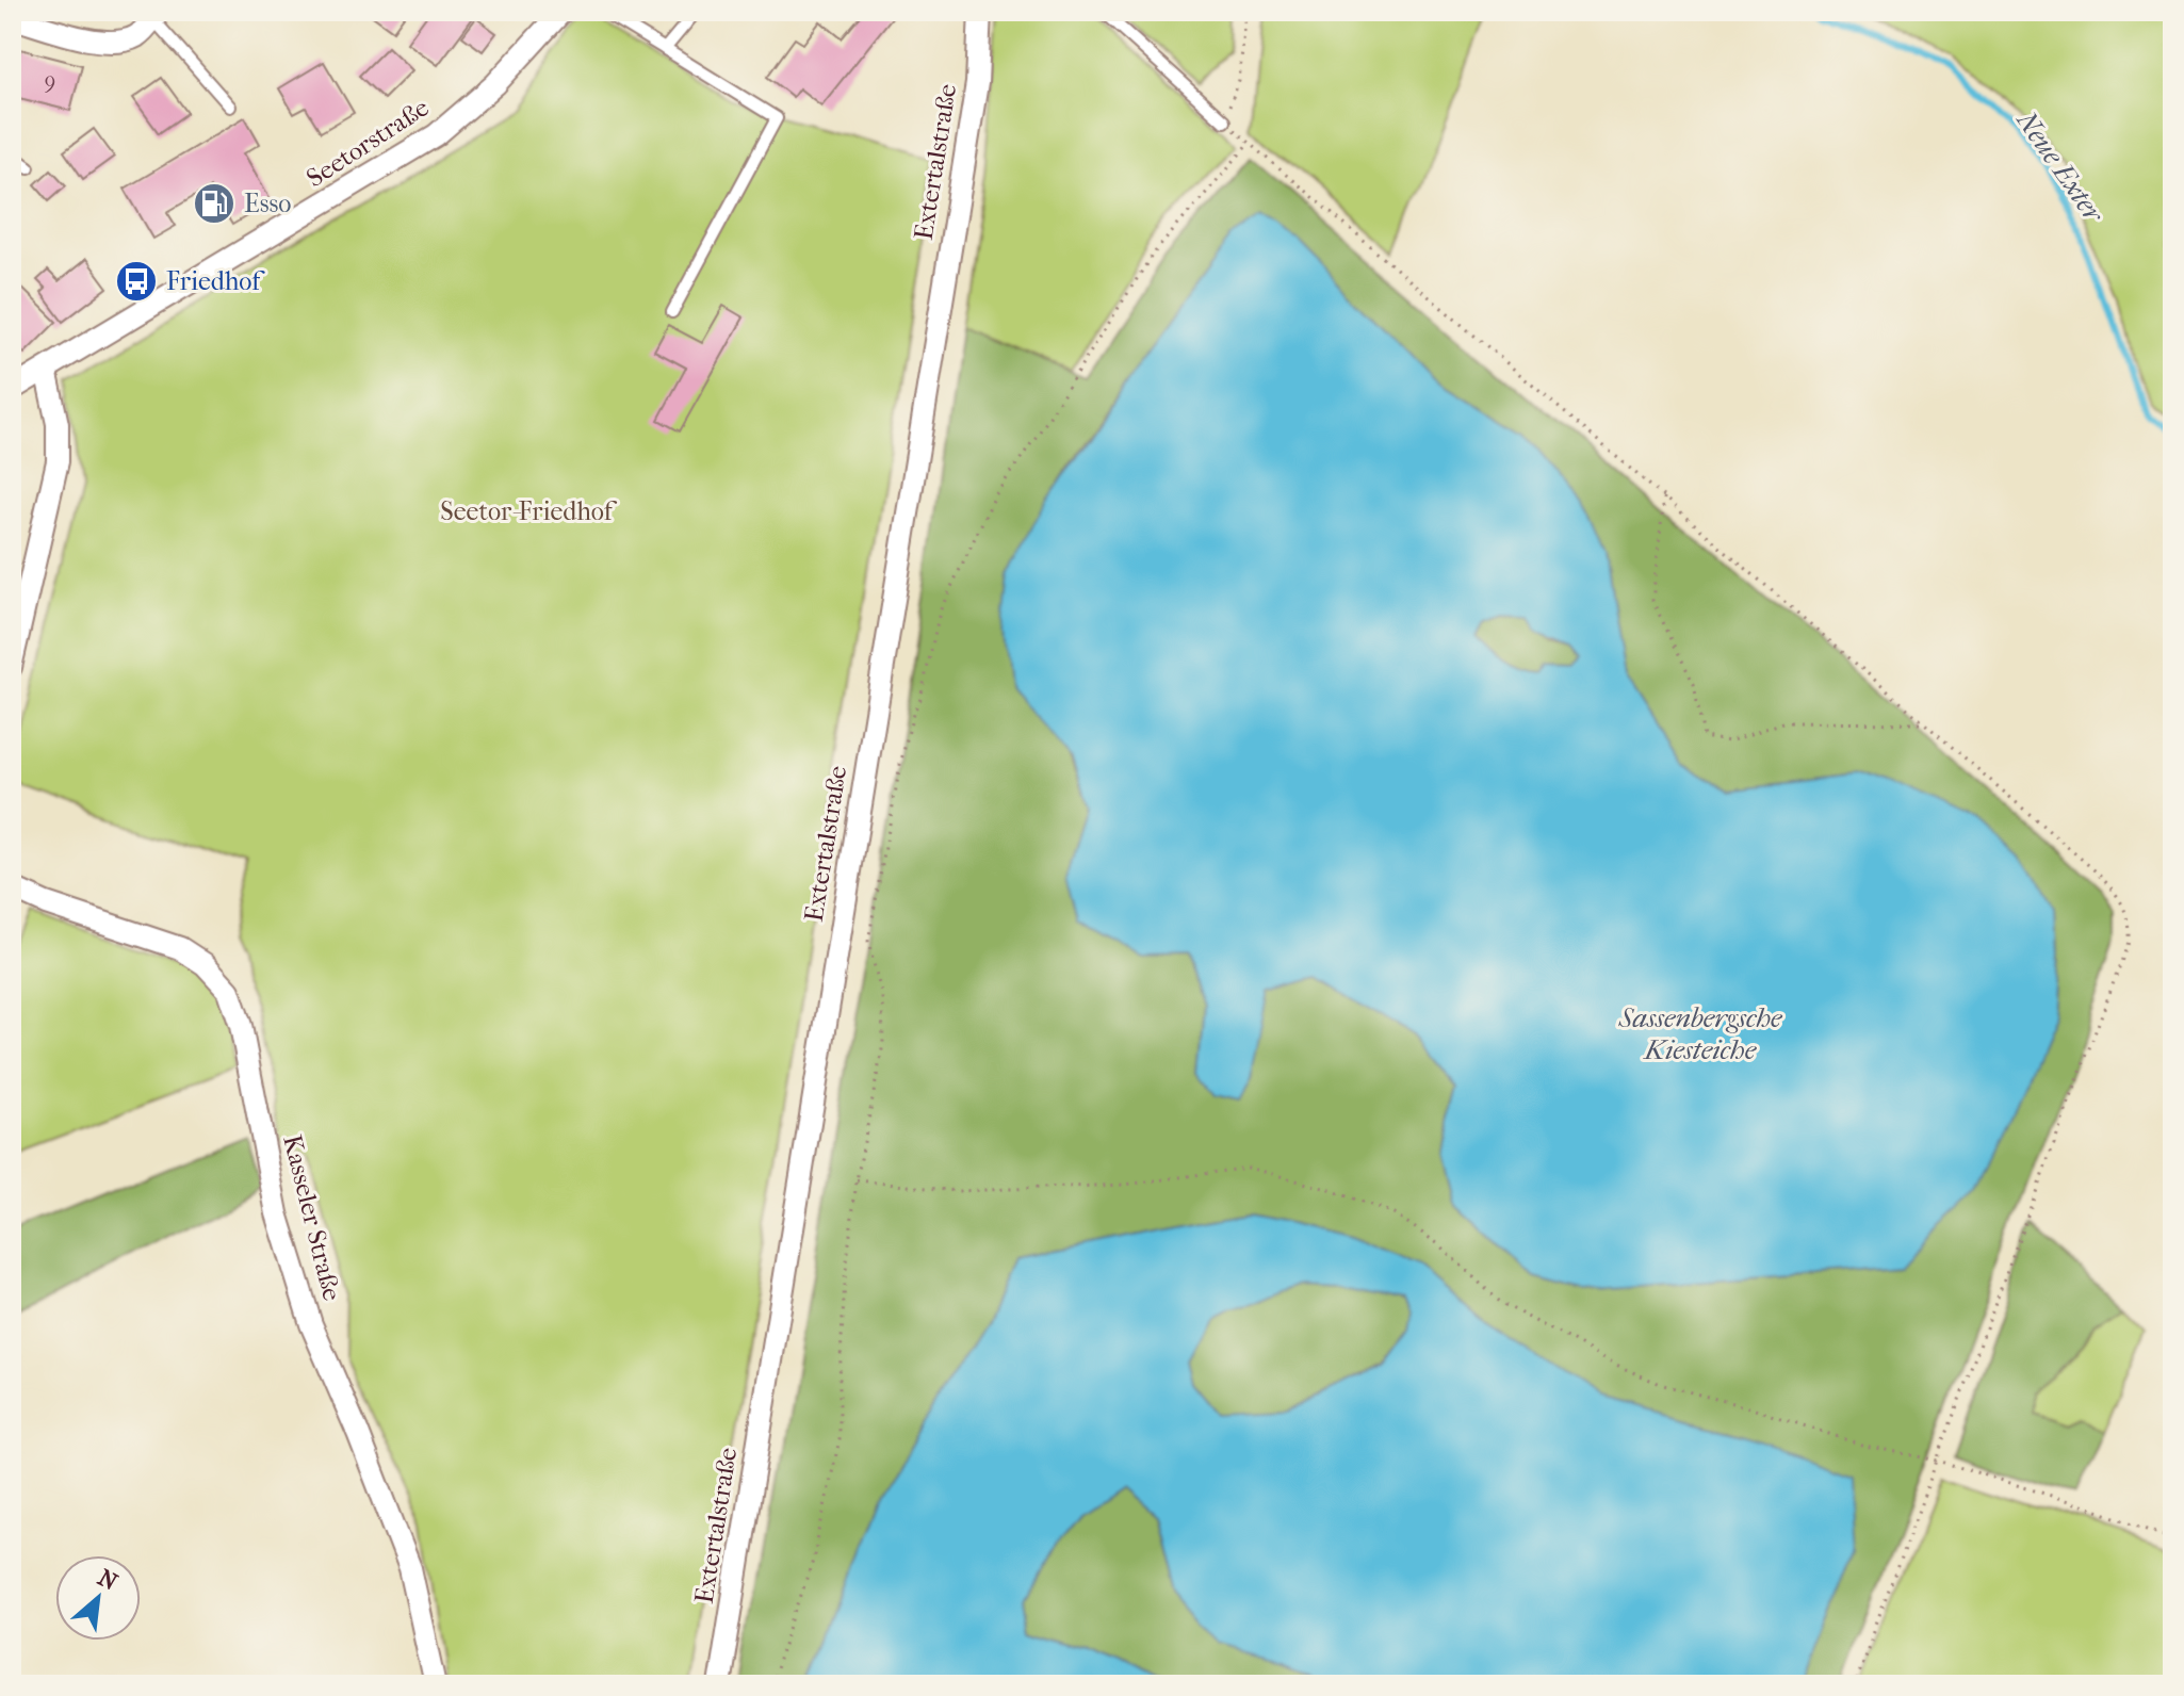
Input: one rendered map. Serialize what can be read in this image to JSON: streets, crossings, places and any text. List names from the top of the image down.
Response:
{
  "streets": {
    "street": ["Seetorstraße", "Extertalstraße", "Kasseler Straße"]
  },
  "water": ["Neue Exter", "Sassenbergsche Kiesteiche"],
  "parks": ["Seetor-Friedhof"],
  "places": {
    "fuel station": ["Esso"],
    "bus stop": ["Friedhof"]
  },
  "house_numbers": ["9"],
  "north": "top right"
}
